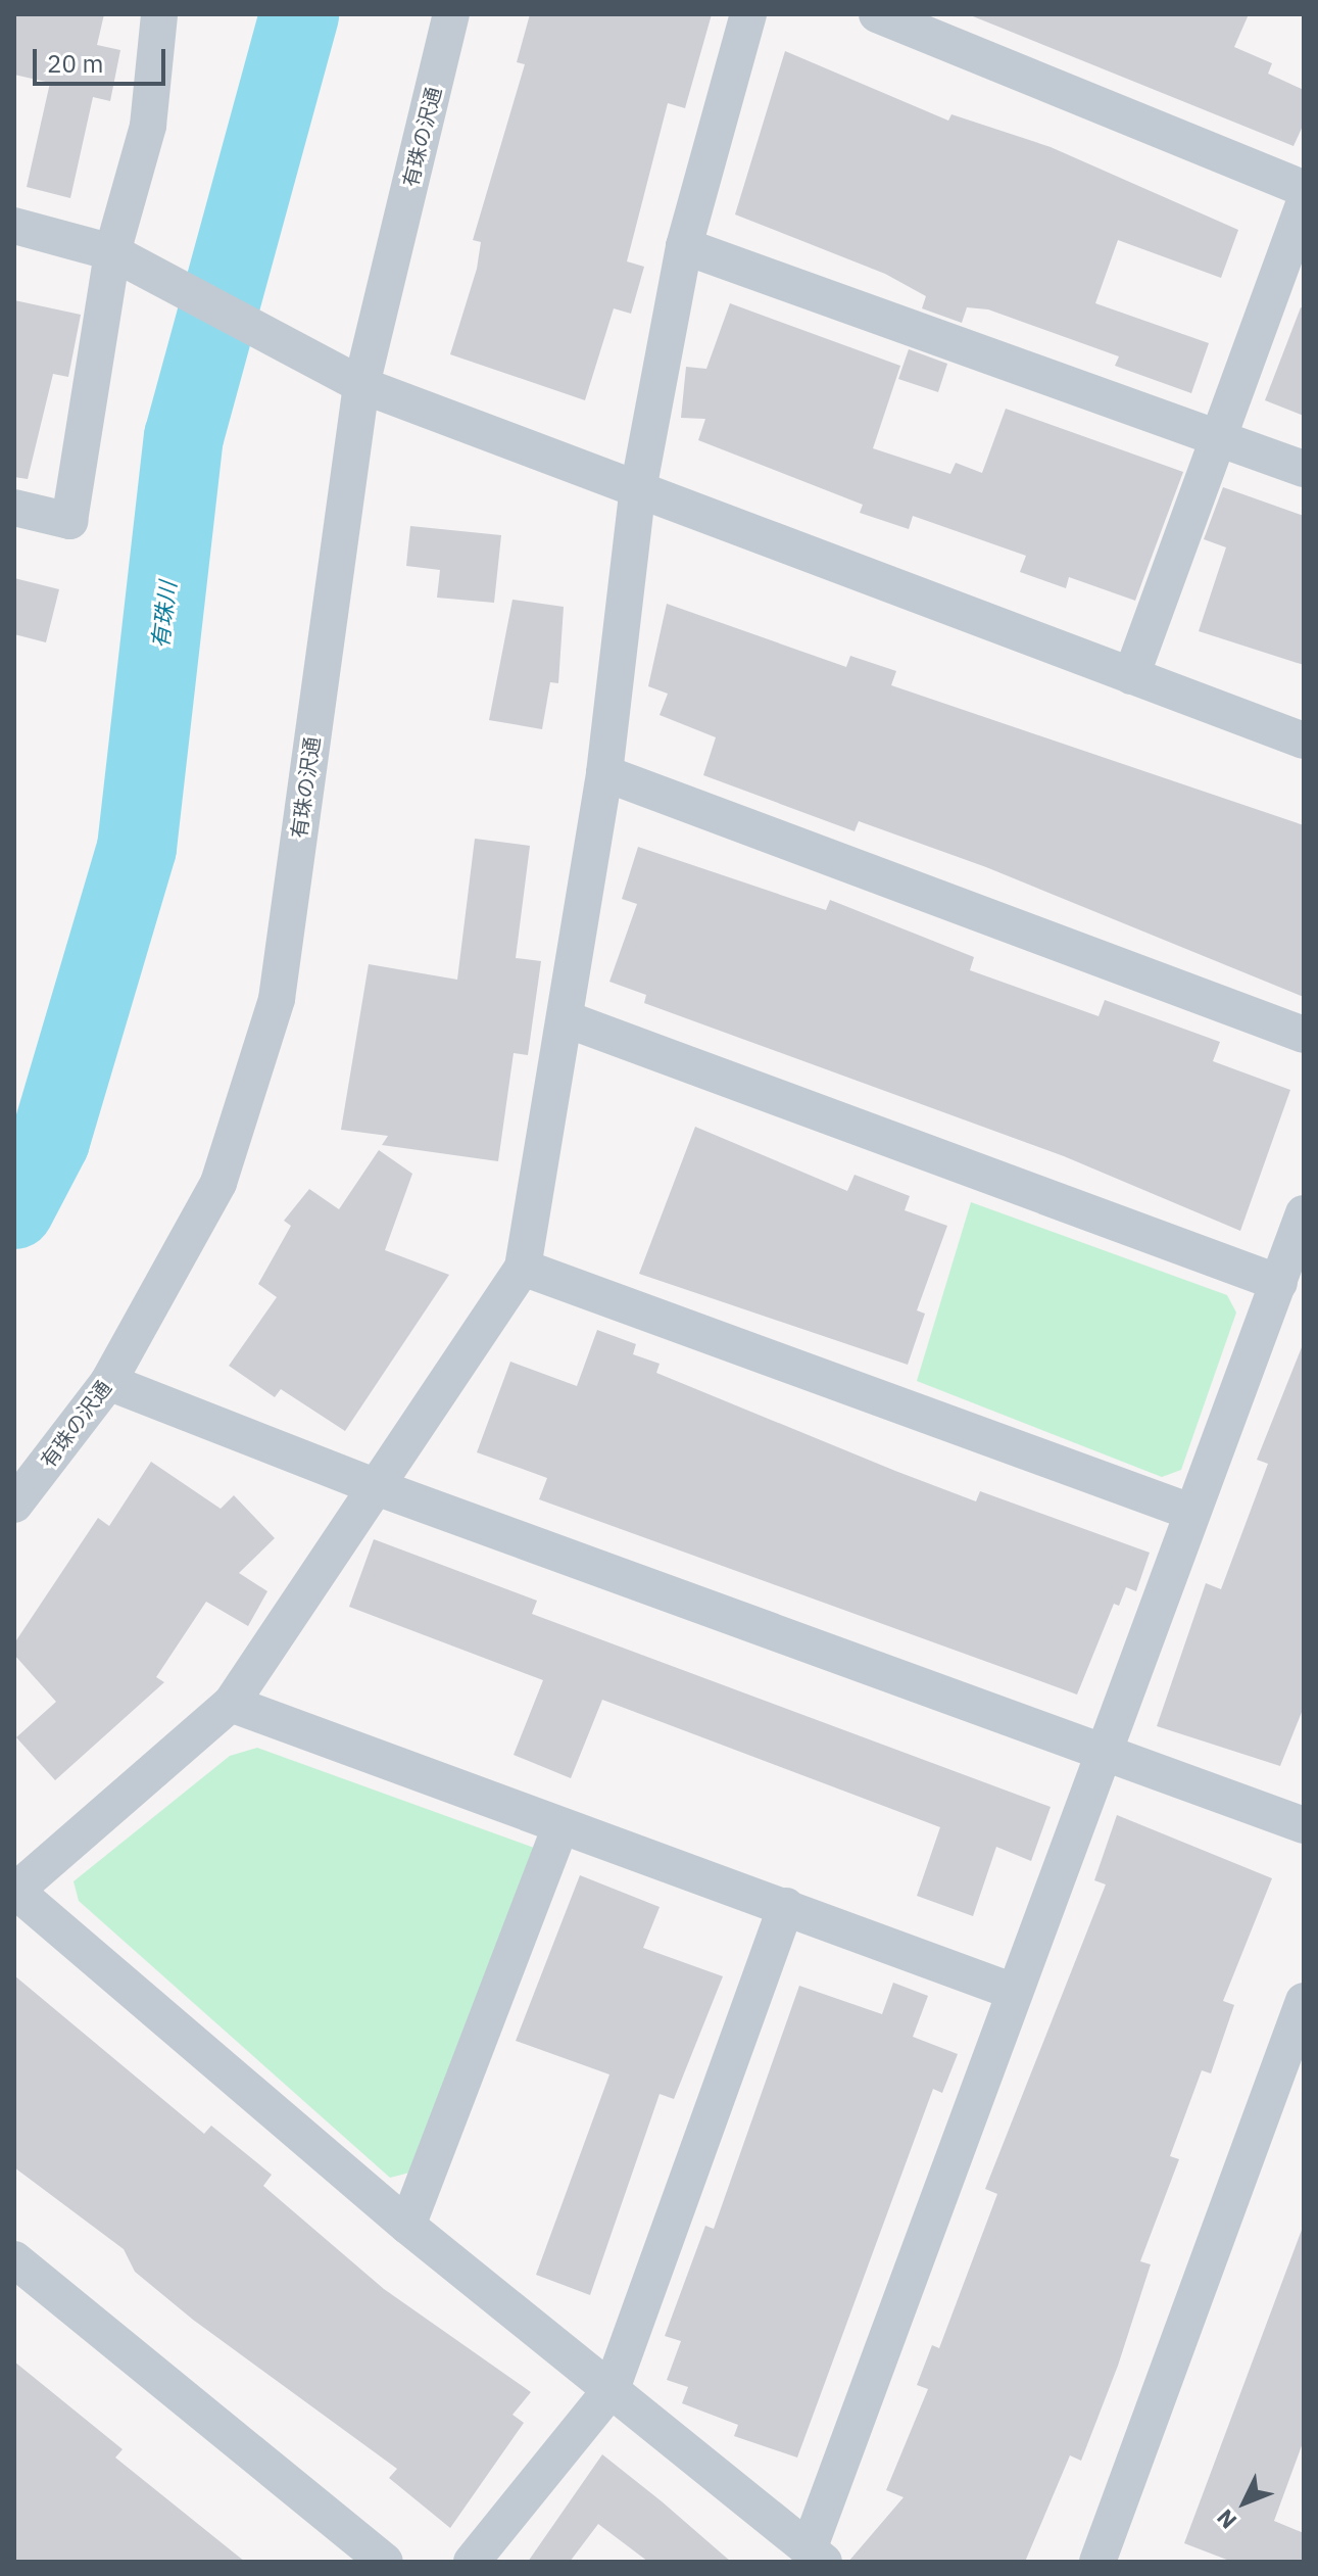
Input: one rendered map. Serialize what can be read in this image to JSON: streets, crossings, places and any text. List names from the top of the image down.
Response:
{
  "streets": {
    "street": ["有珠の沢通"]
  },
  "water": ["有珠川"],
  "scale_bar": "20 m",
  "north": "bottom left"
}
